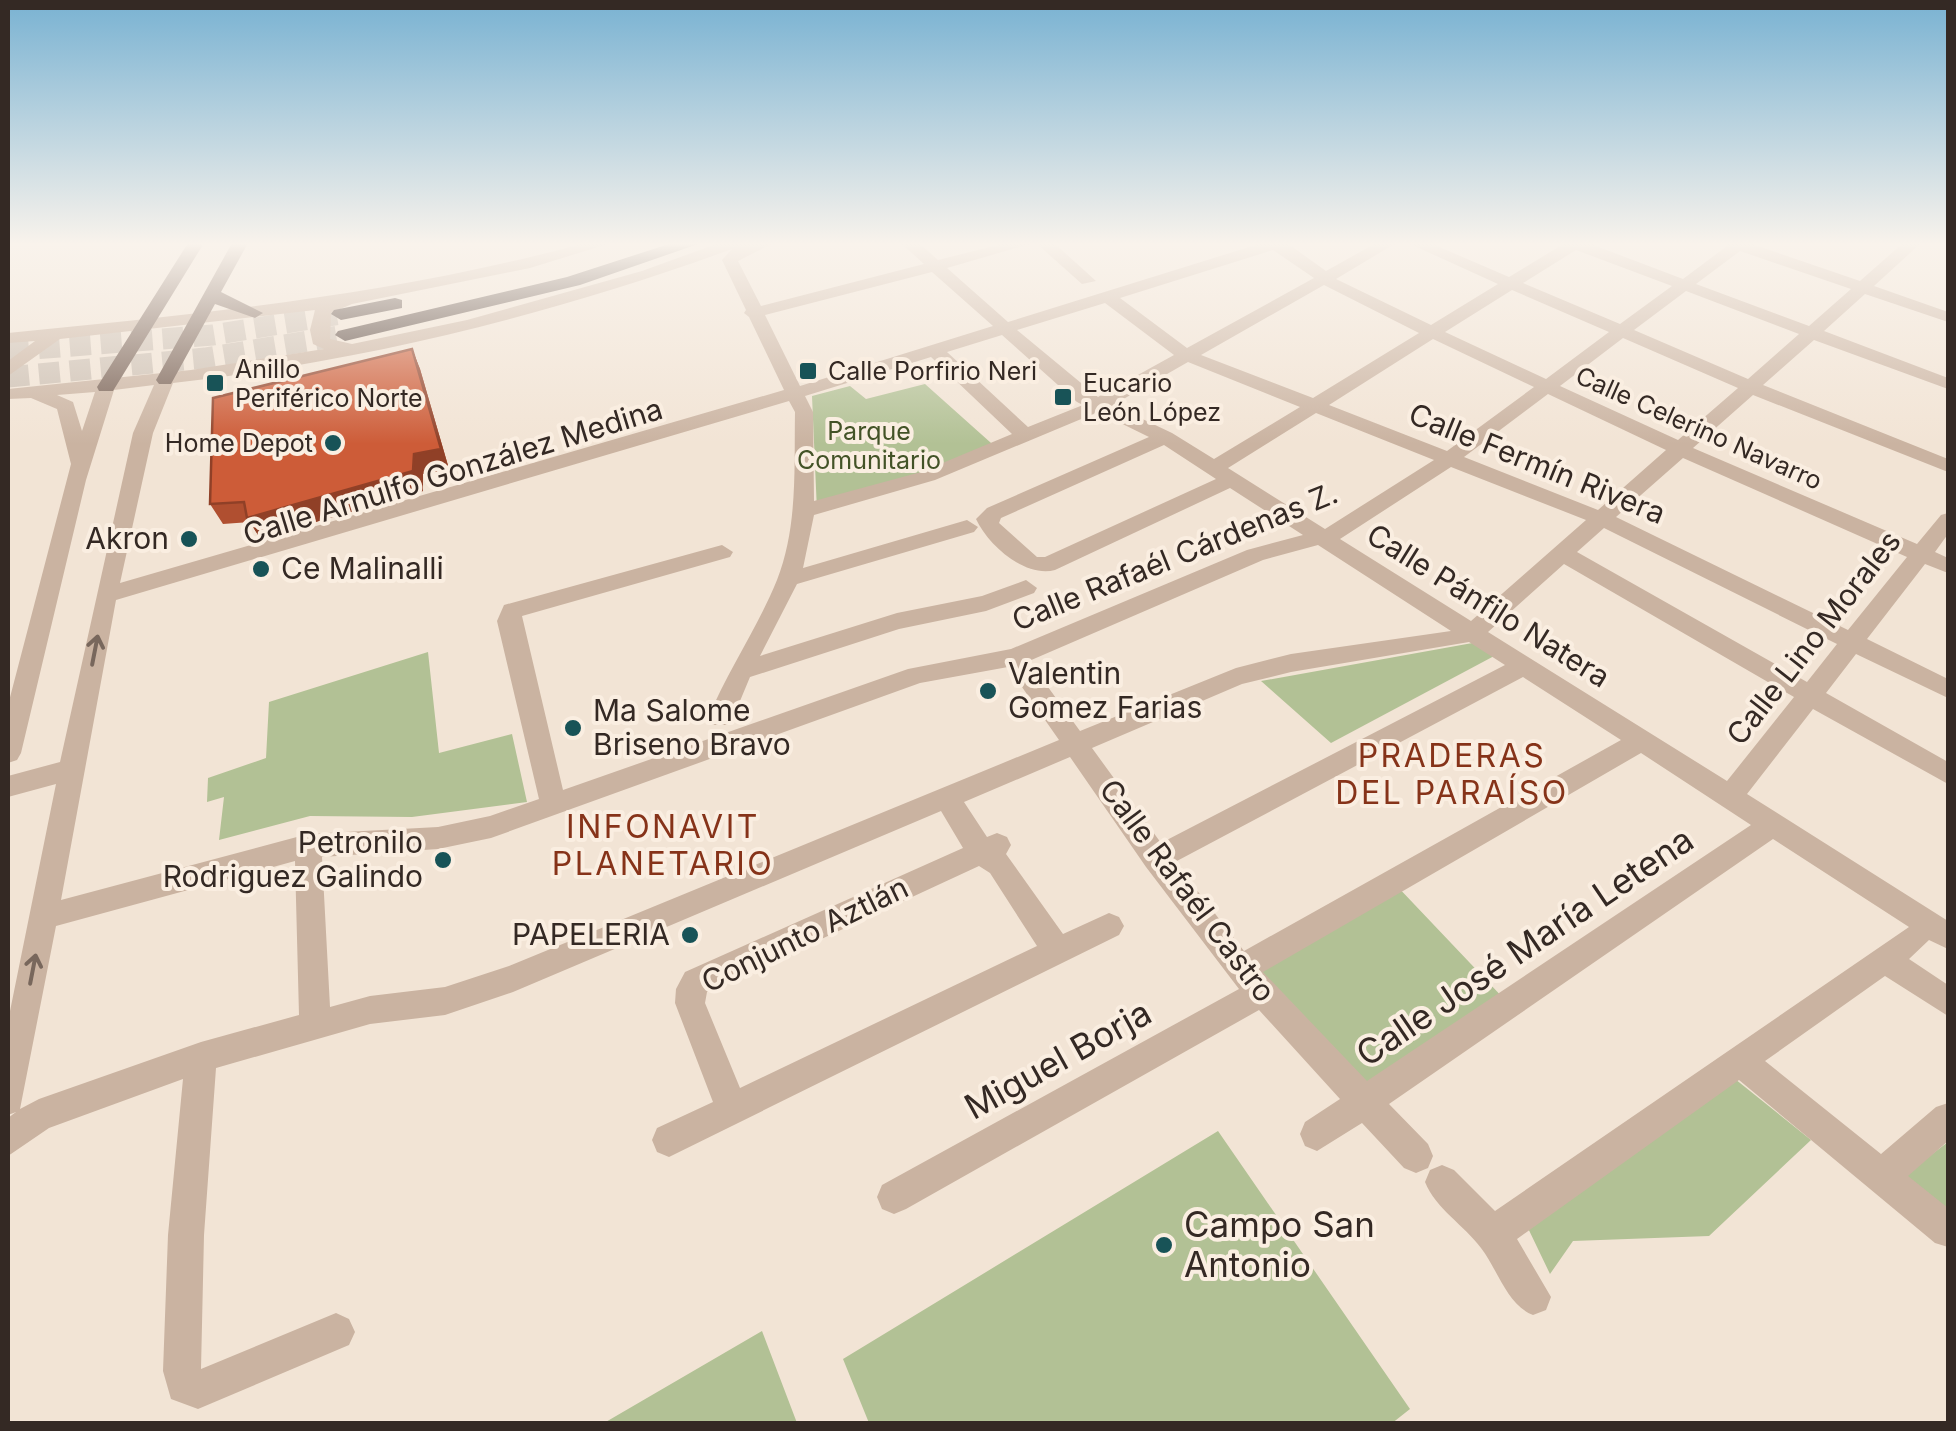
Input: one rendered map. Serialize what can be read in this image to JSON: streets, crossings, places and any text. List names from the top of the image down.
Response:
{
  "streets": {
    "street": [
      "Calle Celerino Navarro",
      "Calle Fermín Rivera",
      "Calle Arnulfo González Medina",
      "Calle Rafaél Cárdenas Z.",
      "Calle Pánfilo Natera",
      "Calle Lino Morales",
      "Calle Rafaél Castro",
      "Conjunto Aztlán",
      "Calle José María Letena",
      "Miguel Borja"
    ]
  },
  "crossings": [
    ["Calle Celerino Navarro", "Calle Rafaél Cárdenas Z."],
    ["Calle Celerino Navarro", "Calle Lino Morales"],
    ["Calle Fermín Rivera", "Calle Rafaél Cárdenas Z."],
    ["Calle Fermín Rivera", "Calle Lino Morales"],
    ["Calle Arnulfo González Medina", "Calle Pánfilo Natera"],
    ["Calle Rafaél Cárdenas Z.", "Calle Pánfilo Natera"],
    ["Calle Rafaél Cárdenas Z.", "Calle Rafaél Castro"],
    ["Calle Pánfilo Natera", "Calle Lino Morales"],
    ["Calle Pánfilo Natera", "Calle José María Letena"],
    ["Calle Pánfilo Natera", "Miguel Borja"],
    ["Calle Rafaél Castro", "Calle José María Letena"],
    ["Calle Rafaél Castro", "Miguel Borja"]
  ],
  "districts": ["PRADERAS DEL PARAÍSO", "INFONAVIT PLANETARIO"],
  "parks": ["Parque Comunitario"],
  "places": {
    "transit": ["Calle Porfirio Neri", "Anillo Periférico Norte", "Eucario León López"],
    "other": [
      "Home Depot",
      "Akron",
      "Ce Malinalli",
      "Valentin Gomez Farias",
      "Ma Salome Briseno Bravo",
      "Petronilo Rodriguez Galindo",
      "PAPELERIA",
      "Campo San Antonio"
    ]
  }
}
